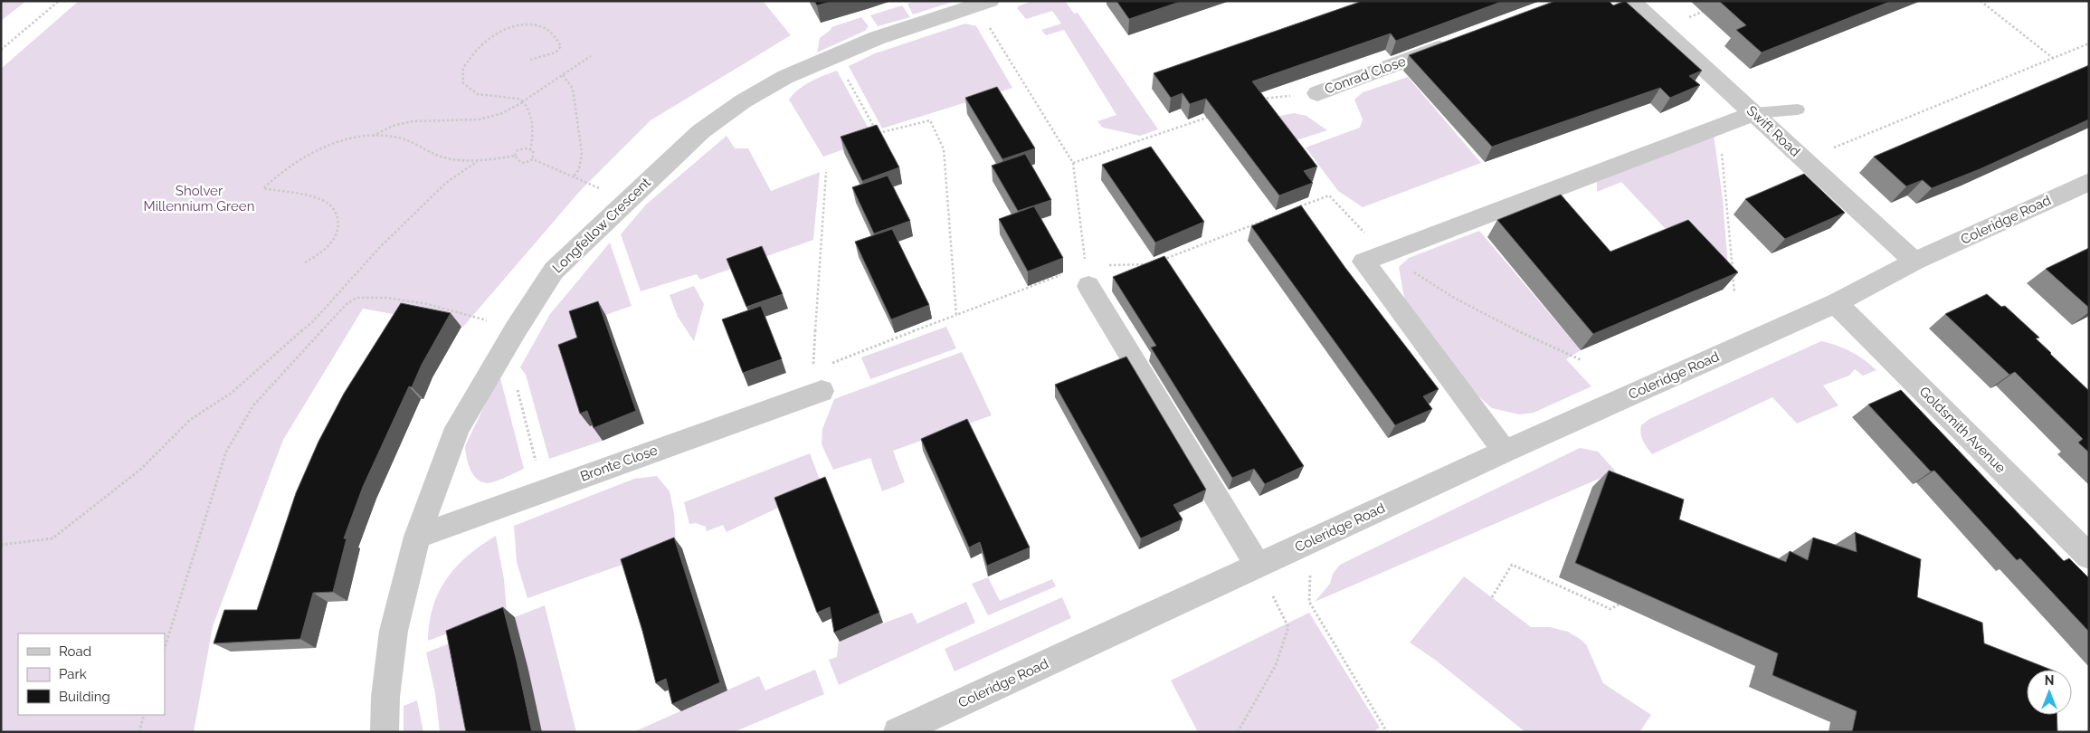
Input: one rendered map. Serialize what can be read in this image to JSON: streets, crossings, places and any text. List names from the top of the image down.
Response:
{
  "streets": {
    "street": [
      "Conrad Close",
      "Swift Road",
      "Coleridge Road",
      "Longfellow Crescent",
      "Goldsmith Avenue",
      "Bronte Close"
    ]
  },
  "crossings": [
    ["Swift Road", "Coleridge Road"],
    ["Coleridge Road", "Goldsmith Avenue"],
    ["Longfellow Crescent", "Bronte Close"]
  ],
  "parks": ["Sholver Millennium Green"],
  "legend": ["Road", "Park", "Building"],
  "north": "top"
}
